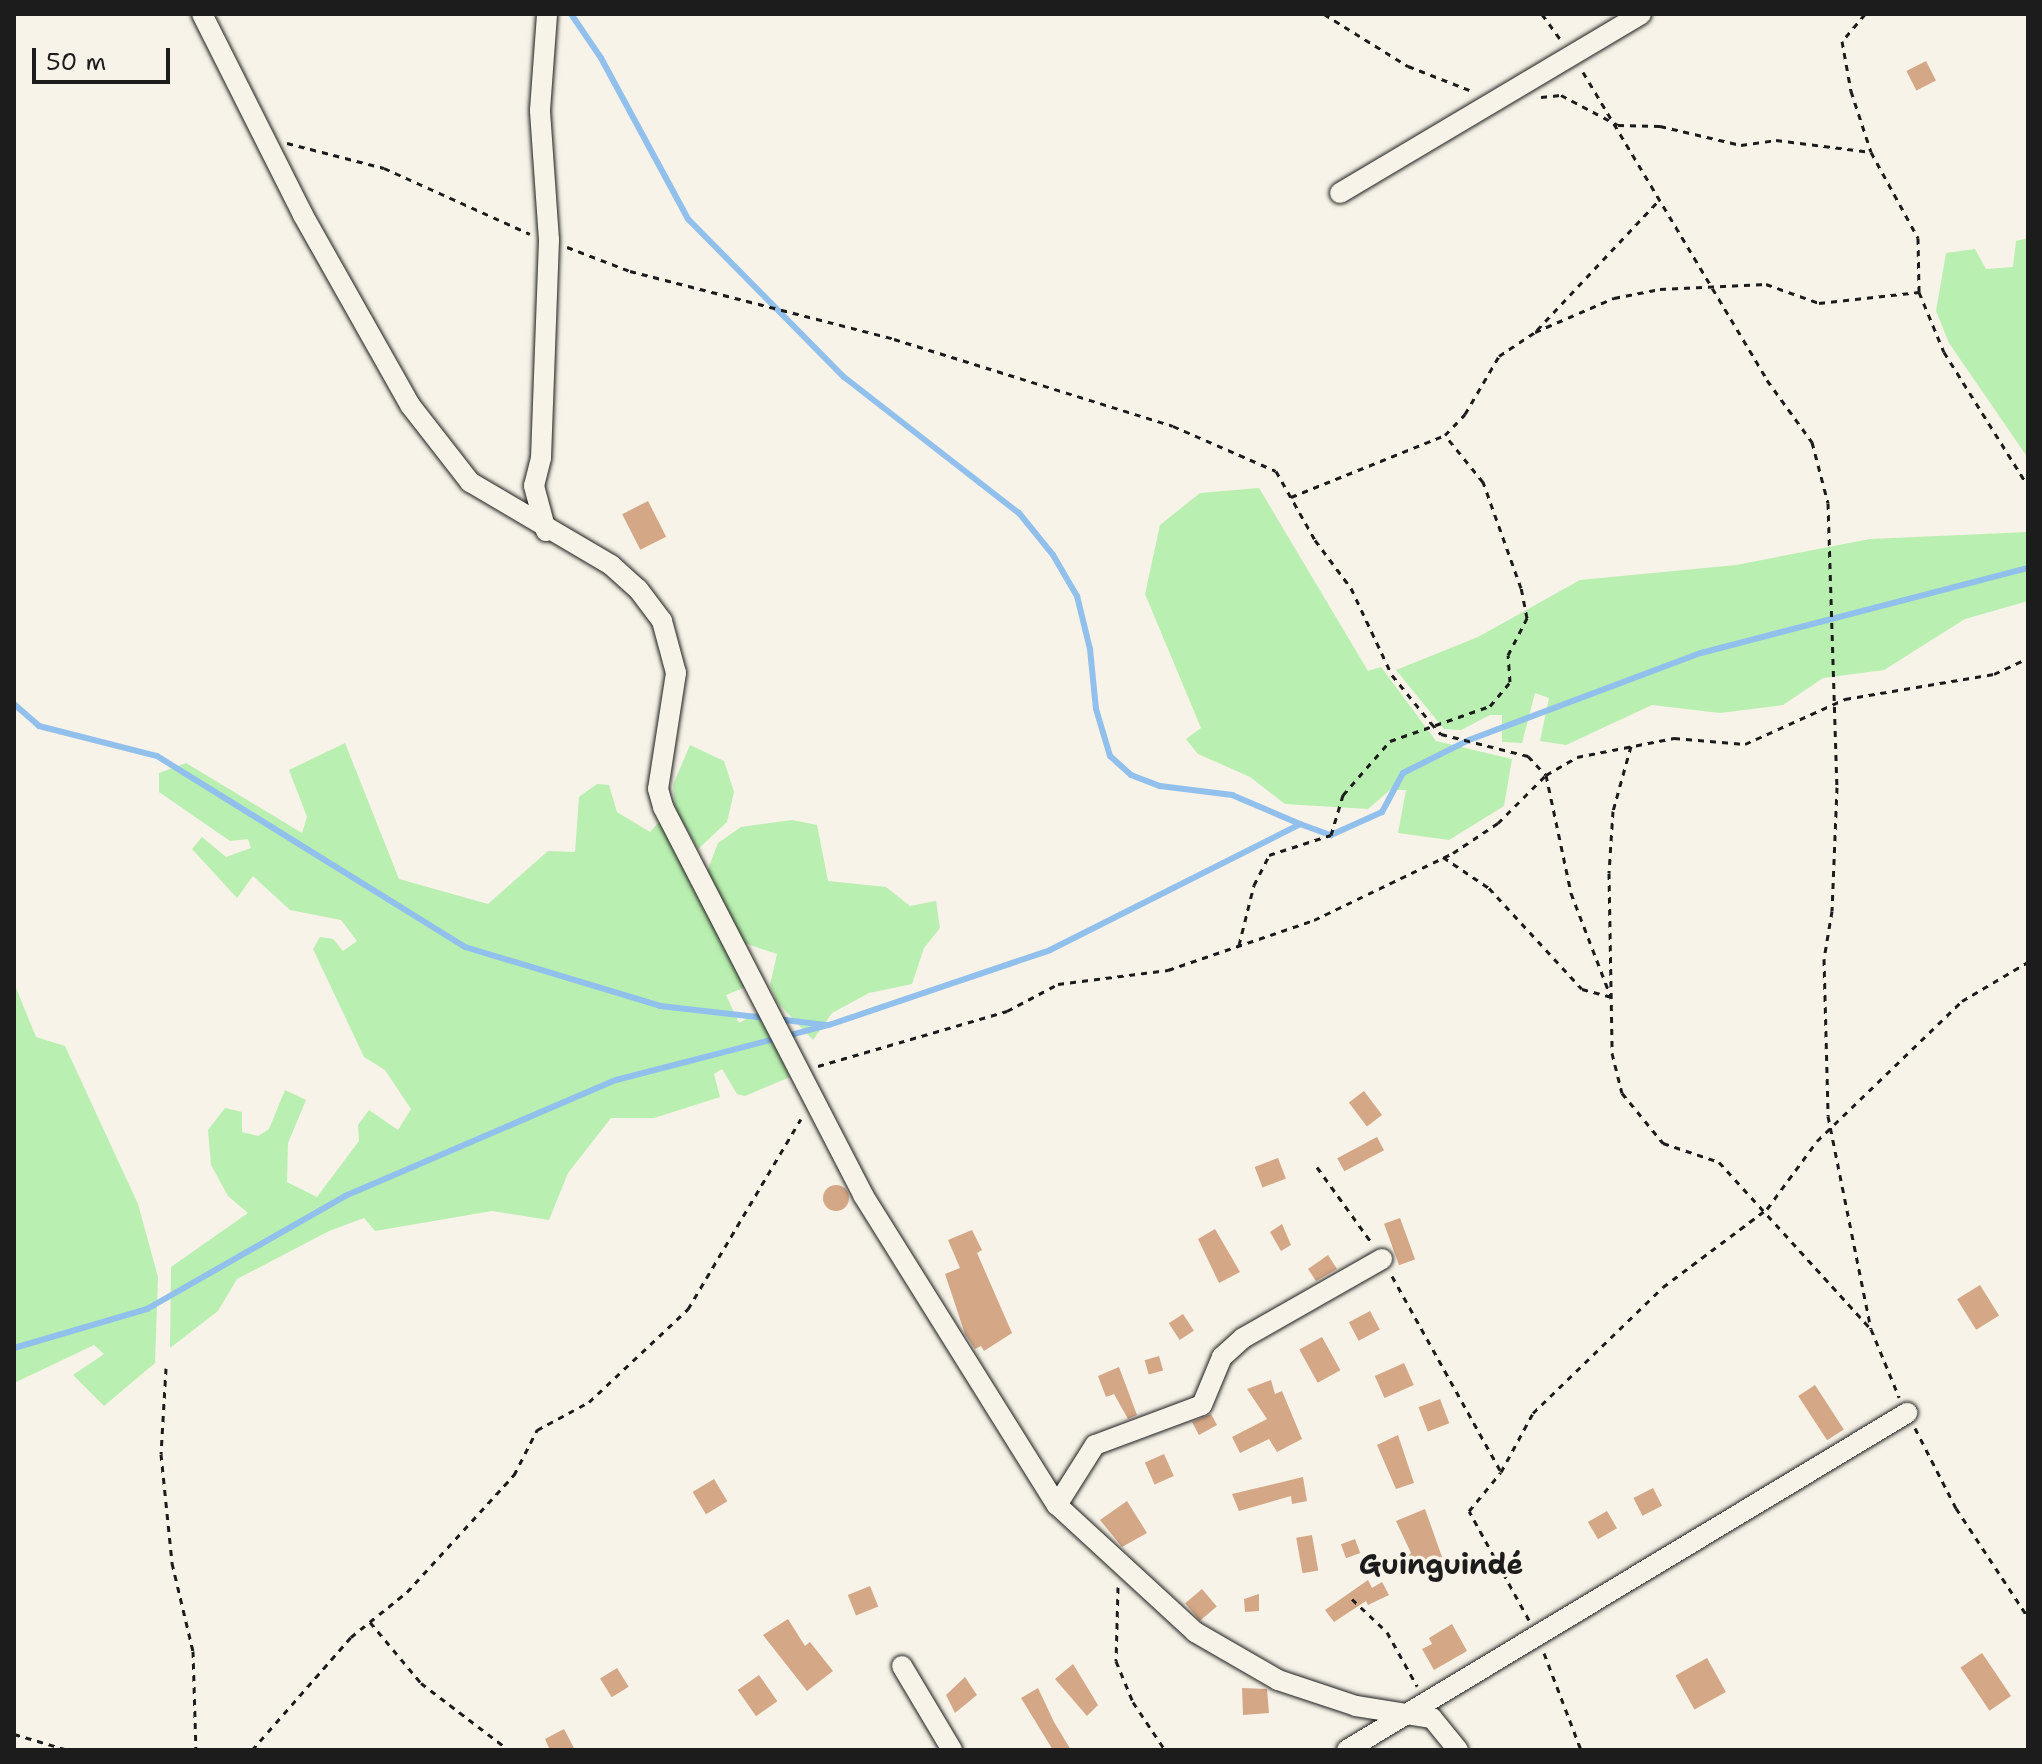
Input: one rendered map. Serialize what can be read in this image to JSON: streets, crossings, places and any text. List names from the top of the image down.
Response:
{
  "districts": ["Guinguindé"],
  "scale_bar": "50 m"
}
